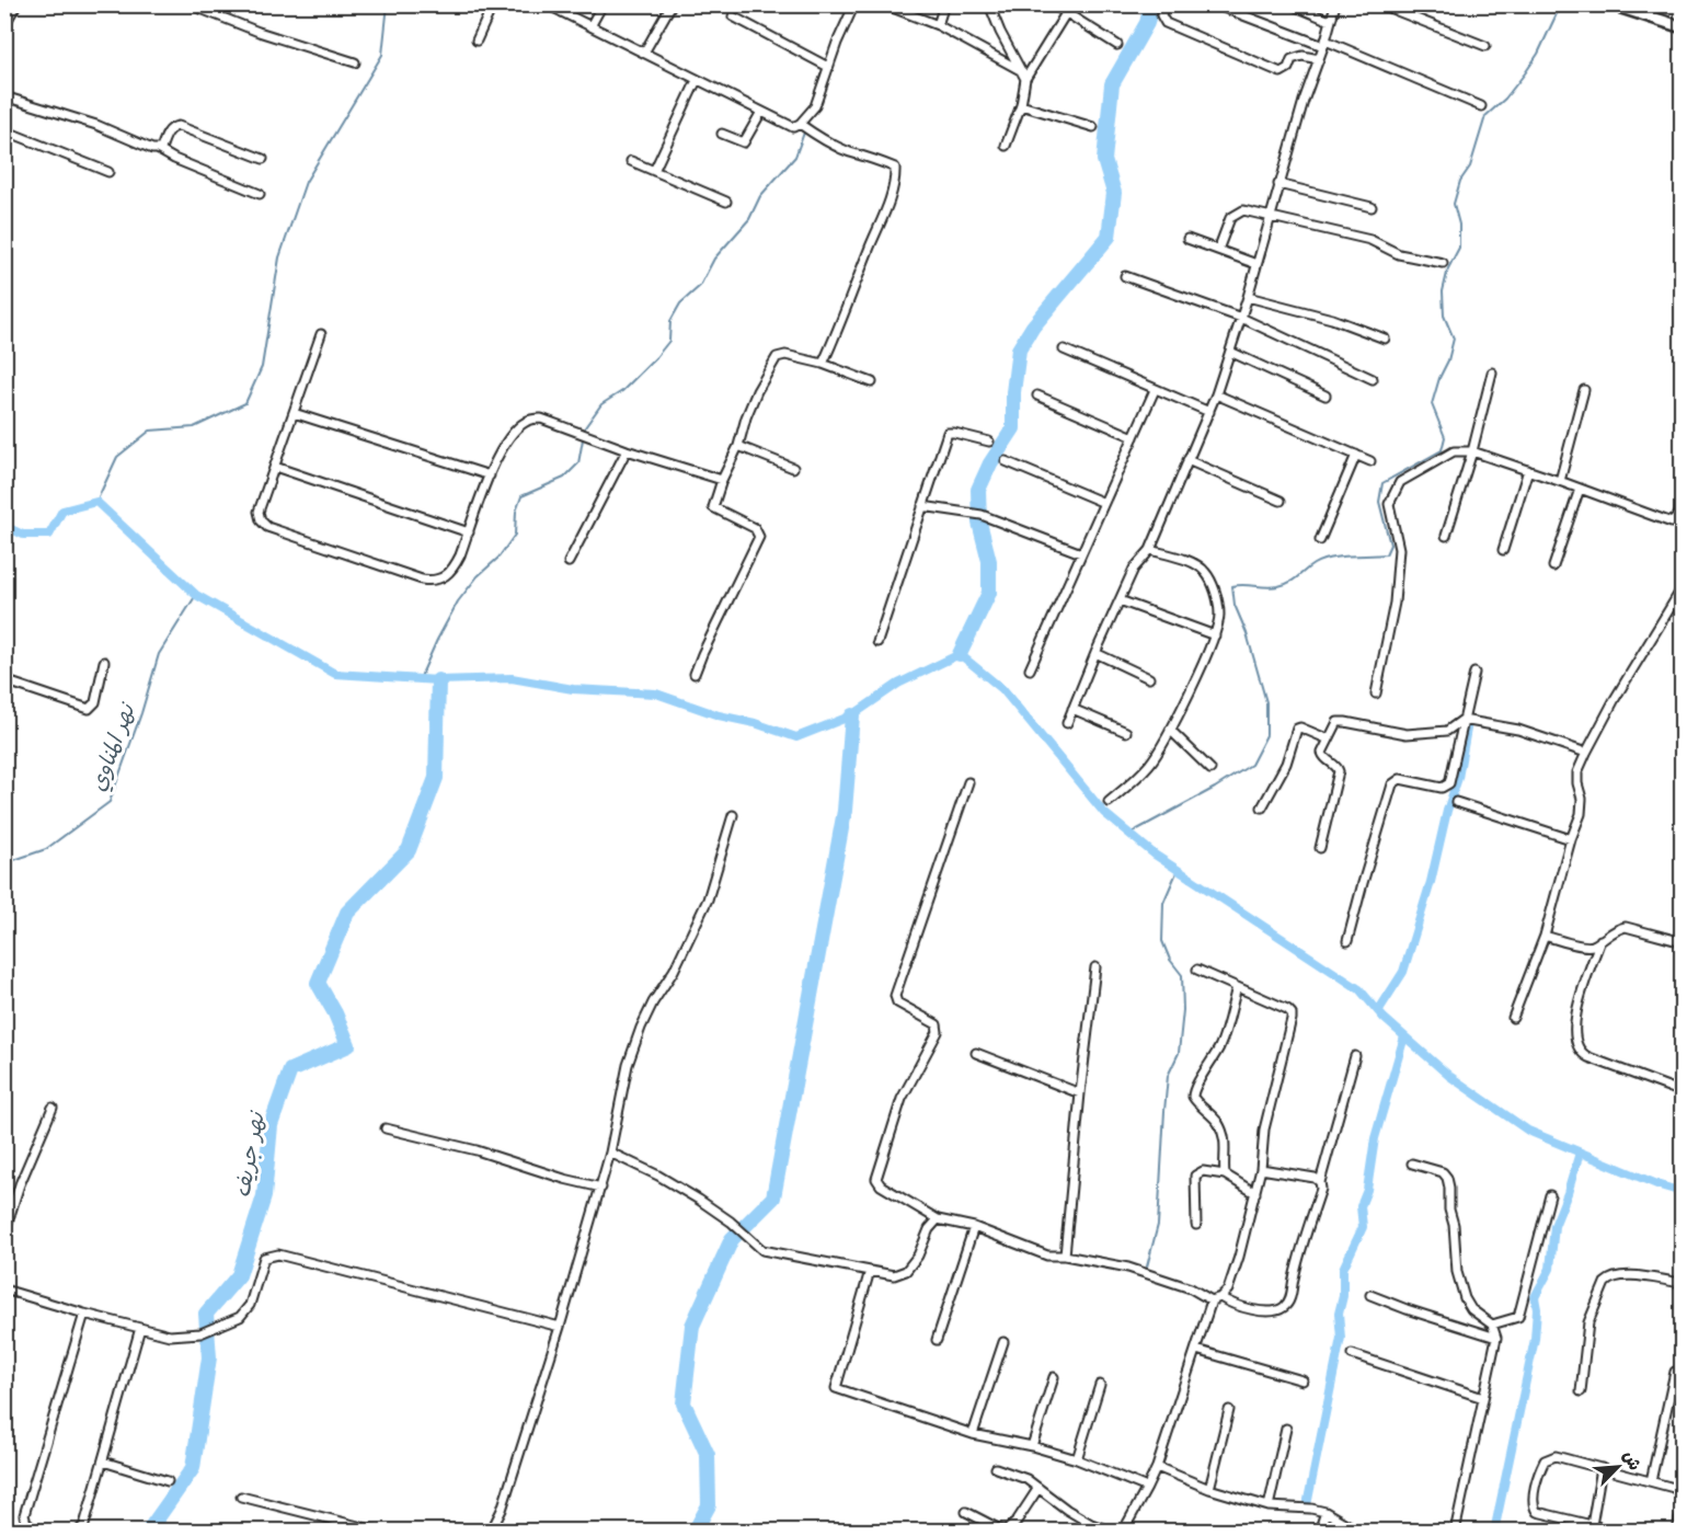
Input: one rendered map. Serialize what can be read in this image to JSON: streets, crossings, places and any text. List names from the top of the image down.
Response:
{
  "water": ["نهر المناوي", "نهر جريف"],
  "north": "top right"
}
